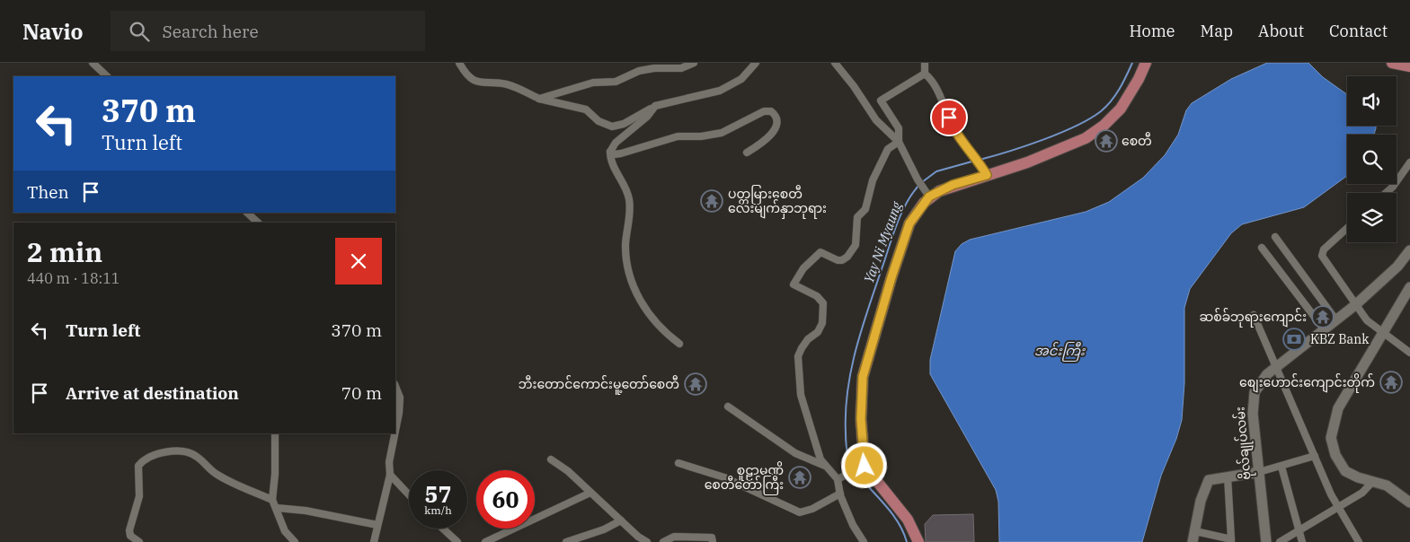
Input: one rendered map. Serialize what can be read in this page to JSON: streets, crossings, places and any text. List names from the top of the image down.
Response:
{
  "streets": {
    "street": ["ဗိုလ်‌ချုပ်‌လမ်း"]
  },
  "water": ["Yay Ni Myaung", "အင်းကြီး"],
  "places": {
    "temple": [
      "စေတီ",
      "ပတ္တမြား‌စေတီ‌ လေးမျက်နှာဘုရား",
      "ဆစ်ခ်ဘုရားကျောင်း",
      "စျေးဟောင်းကျောင်းတိုက်",
      "ဘီးတောင်ကောင်းမူ့တော်စေတီ",
      "စူဠာမဏိ စေတီတော်ကြီး"
    ],
    "bank": ["KBZ Bank"]
  },
  "page": {
    "header": "Navio",
    "search": "Search here",
    "nav": [
      "Home",
      "Map",
      "About",
      "Contact"
    ],
    "turn": ["370 m", "Turn left"],
    "then": "Then",
    "heading": ["2 min", "440 m · 18:11"],
    "list": [
      {
        "name": "Turn left",
        "value": "370 m"
      },
      {
        "name": "Arrive at destination",
        "value": "70 m"
      }
    ],
    "speed": "57 km/h",
    "limit": "60"
  }
}
